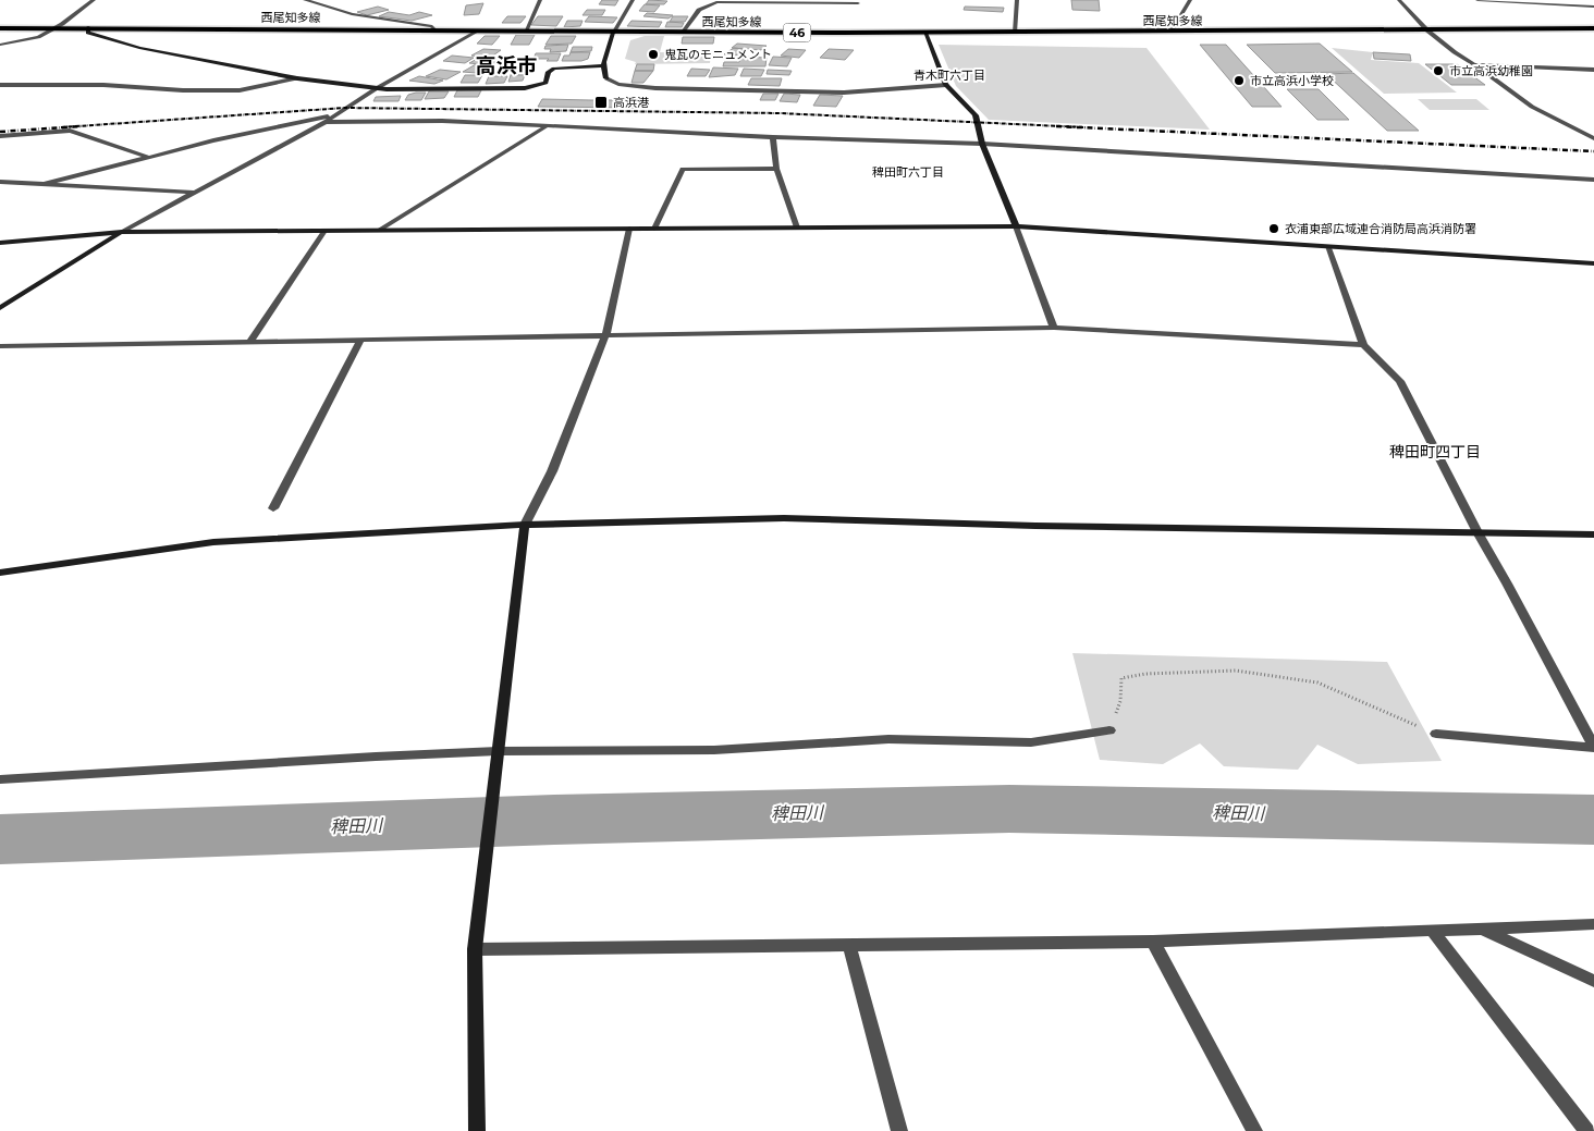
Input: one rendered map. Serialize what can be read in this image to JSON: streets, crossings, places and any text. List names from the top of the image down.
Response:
{
  "streets": {
    "main road": ["西尾知多線", "46"]
  },
  "districts": [
    "高浜市",
    "青木町六丁目",
    "稗田町六丁目",
    "稗田町四丁目"
  ],
  "water": ["稗田川"],
  "places": {
    "other": [
      "鬼瓦のモニュメント",
      "市立高浜幼稚園",
      "市立高浜小学校",
      "衣浦東部広域連合消防局高浜消防署"
    ],
    "transit": ["高浜港"]
  }
}
